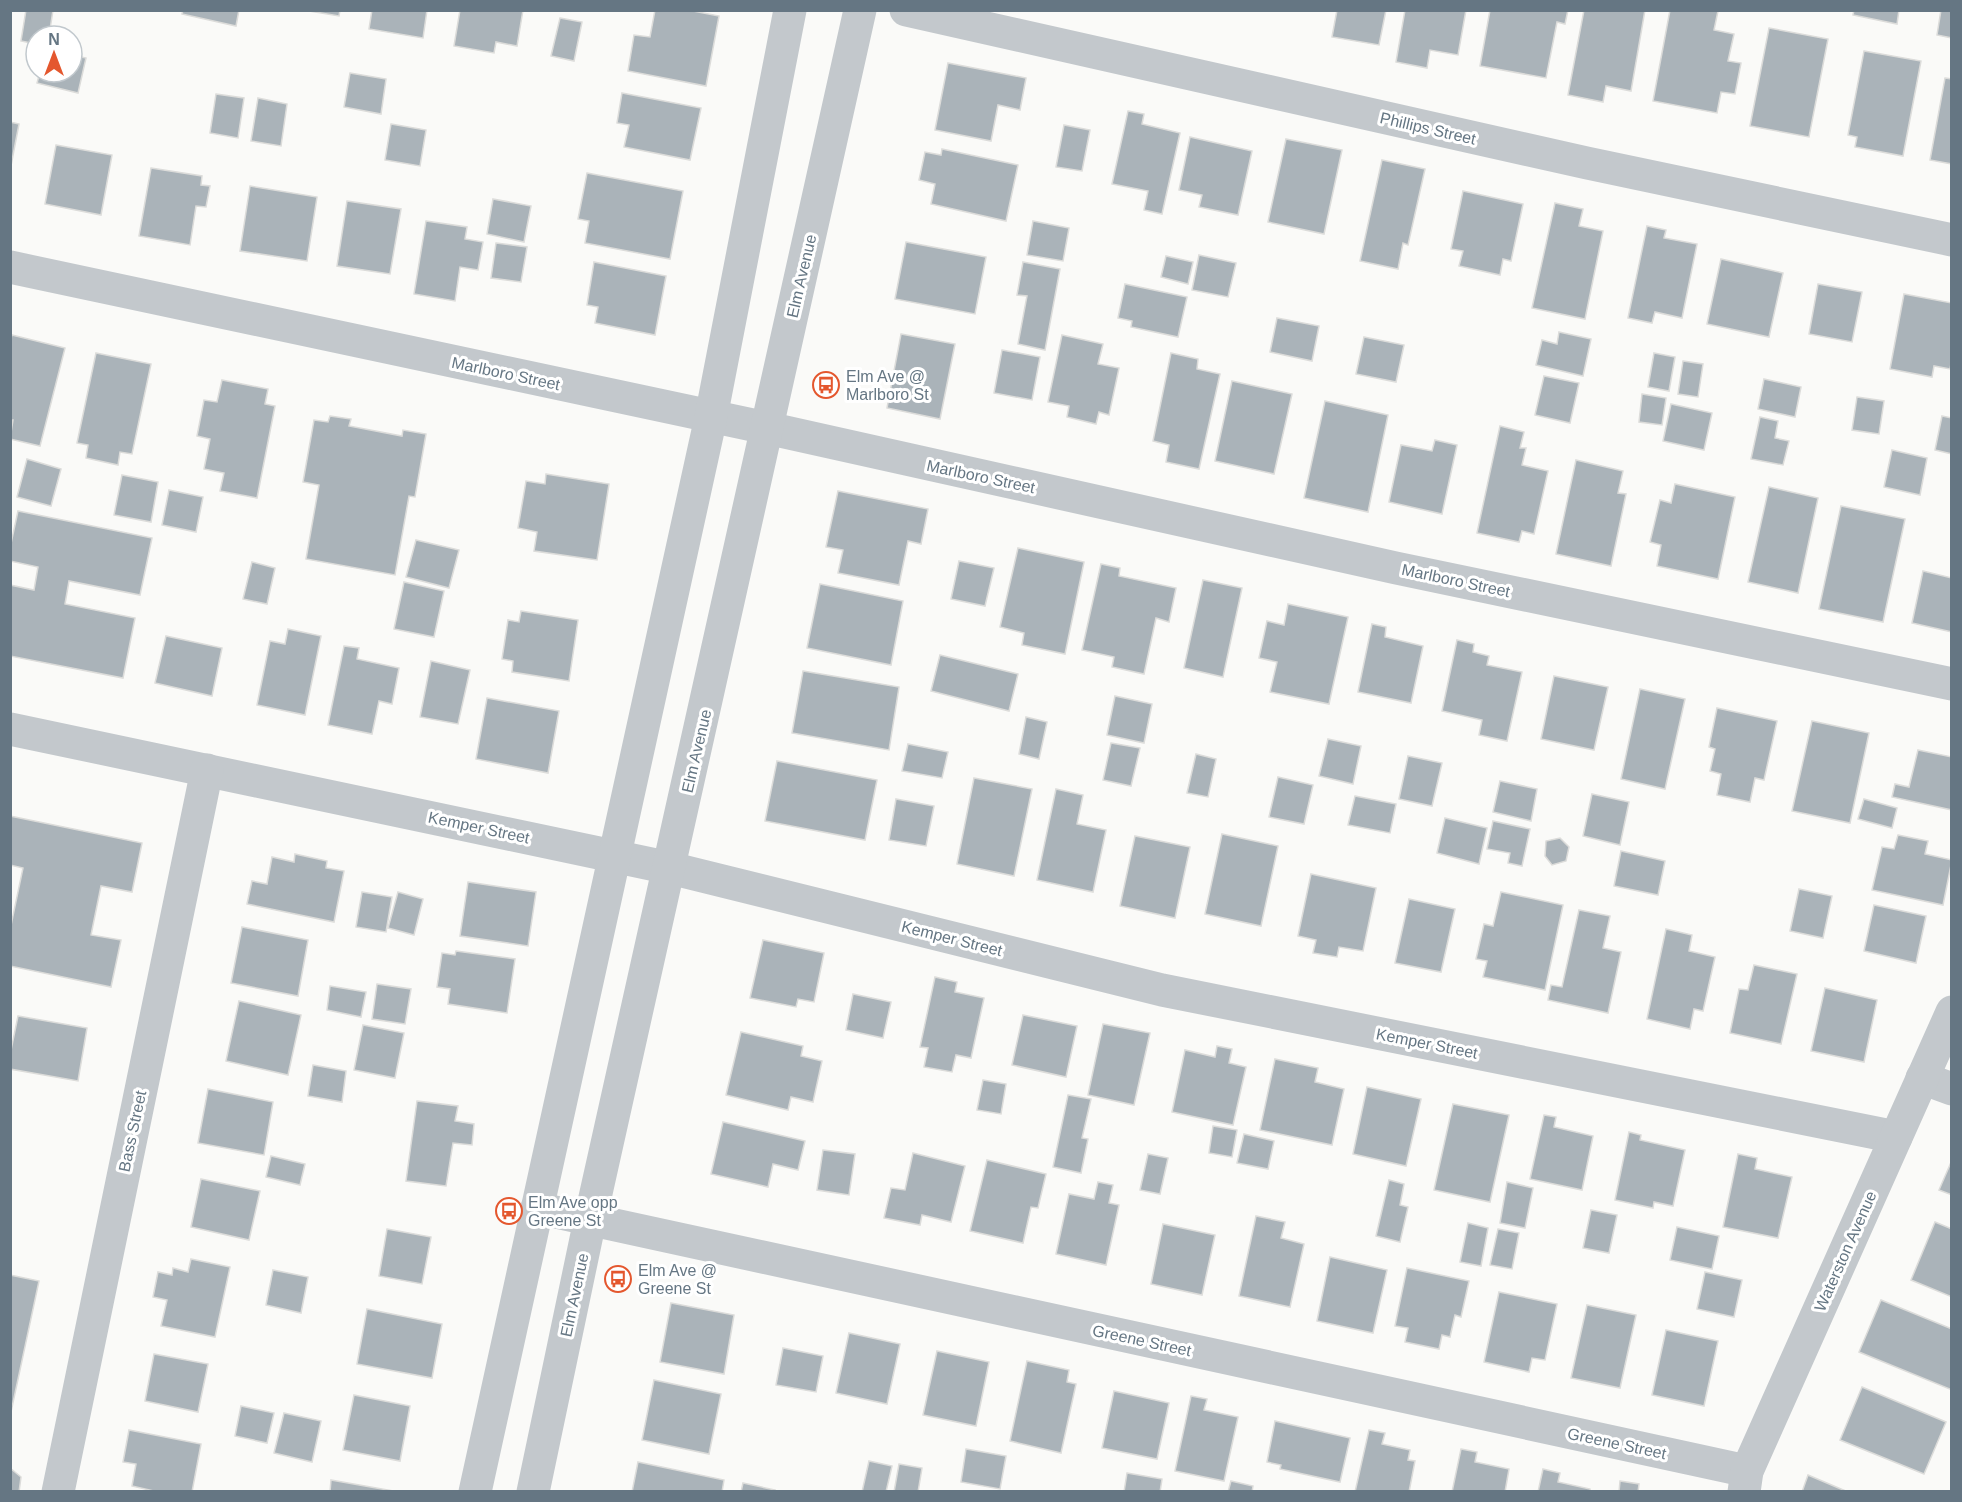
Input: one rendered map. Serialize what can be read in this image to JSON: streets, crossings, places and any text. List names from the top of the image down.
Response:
{
  "streets": {
    "street": [
      "Phillips Street",
      "Elm Avenue",
      "Marlboro Street",
      "Kemper Street",
      "Bass Street",
      "Waterston Avenue",
      "Greene Street"
    ]
  },
  "crossings": [
    ["Elm Avenue", "Marlboro Street"],
    ["Elm Avenue", "Kemper Street"],
    ["Elm Avenue", "Greene Street"],
    ["Kemper Street", "Bass Street"],
    ["Kemper Street", "Waterston Avenue"],
    ["Waterston Avenue", "Greene Street"]
  ],
  "places": {
    "bus stop": ["Elm Ave @ Marlboro St", "Elm Ave opp Greene St", "Elm Ave @ Greene St"]
  },
  "north": "top"
}
